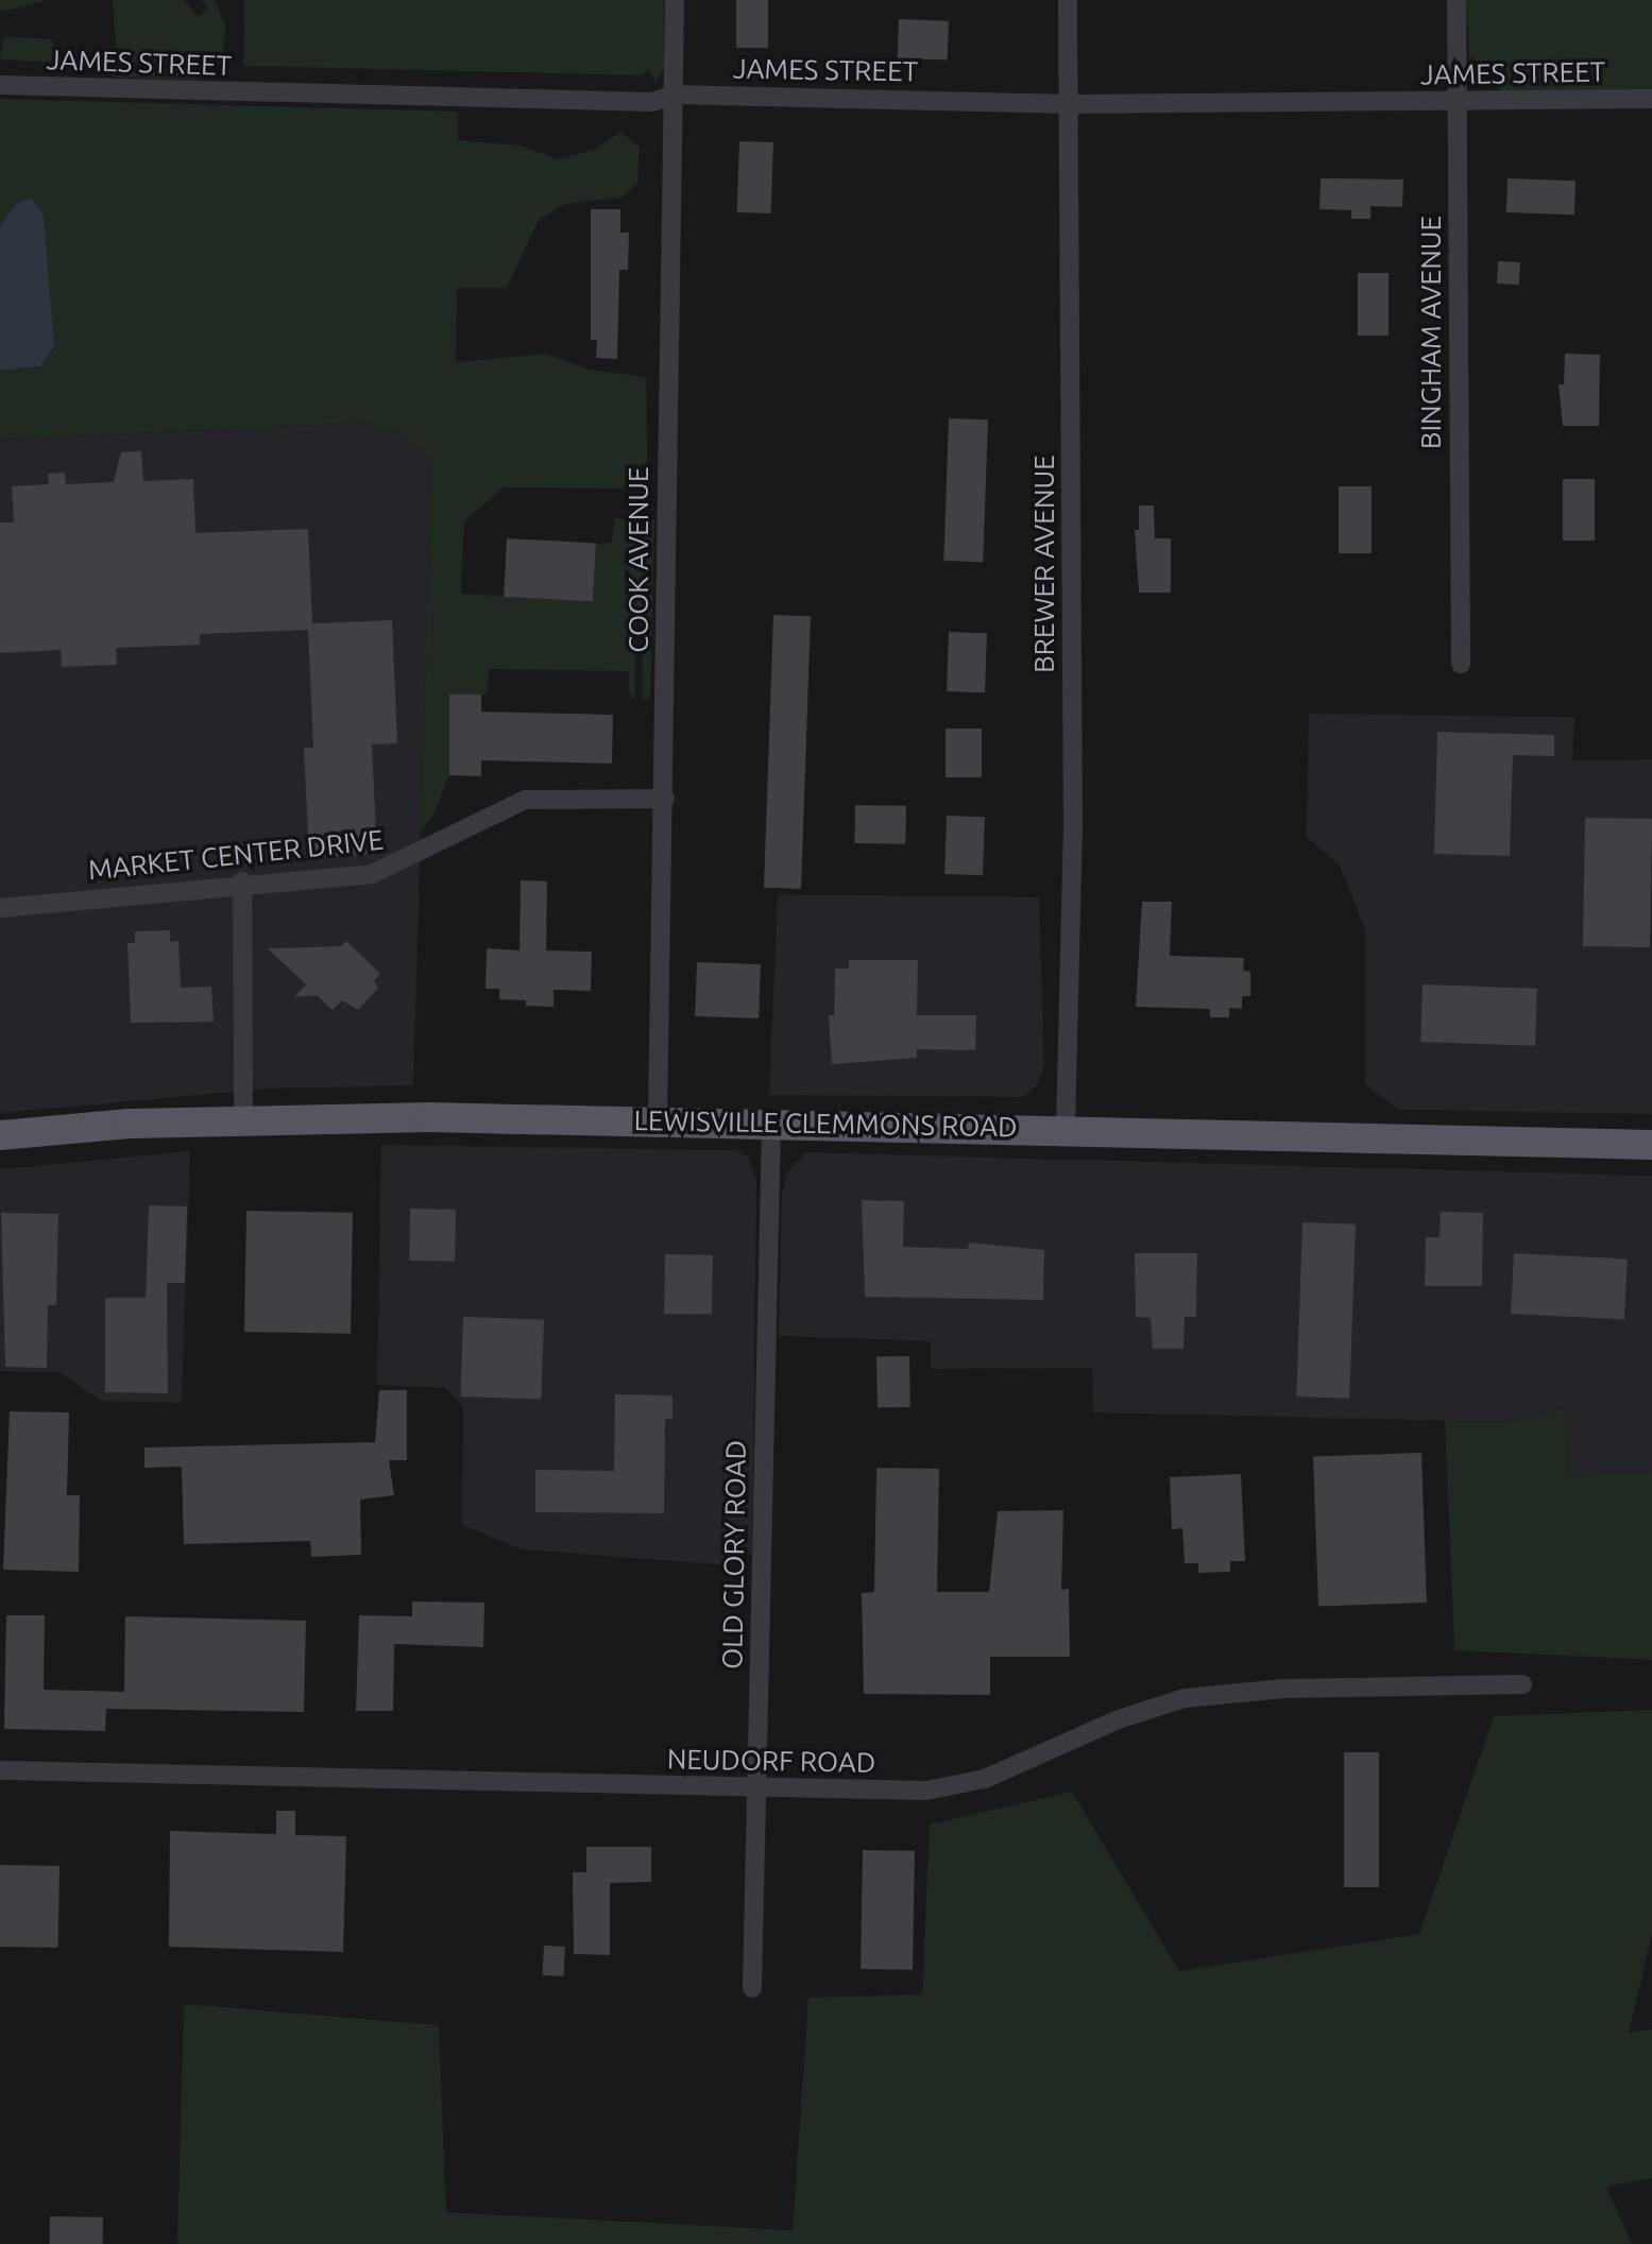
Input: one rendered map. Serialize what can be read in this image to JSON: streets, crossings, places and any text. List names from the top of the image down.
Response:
{
  "streets": {
    "main road": ["LEWISVILLE CLEMMONS ROAD"],
    "street": [
      "JAMES STREET",
      "BINGHAM AVENUE",
      "COOK AVENUE",
      "BREWER AVENUE",
      "MARKET CENTER DRIVE",
      "OLD GLORY ROAD",
      "NEUDORF ROAD"
    ]
  },
  "crossings": [
    ["JAMES STREET", "BINGHAM AVENUE"],
    ["JAMES STREET", "COOK AVENUE"],
    ["JAMES STREET", "BREWER AVENUE"],
    ["COOK AVENUE", "MARKET CENTER DRIVE"],
    ["COOK AVENUE", "LEWISVILLE CLEMMONS ROAD"],
    ["BREWER AVENUE", "LEWISVILLE CLEMMONS ROAD"],
    ["LEWISVILLE CLEMMONS ROAD", "OLD GLORY ROAD"],
    ["OLD GLORY ROAD", "NEUDORF ROAD"]
  ]
}
